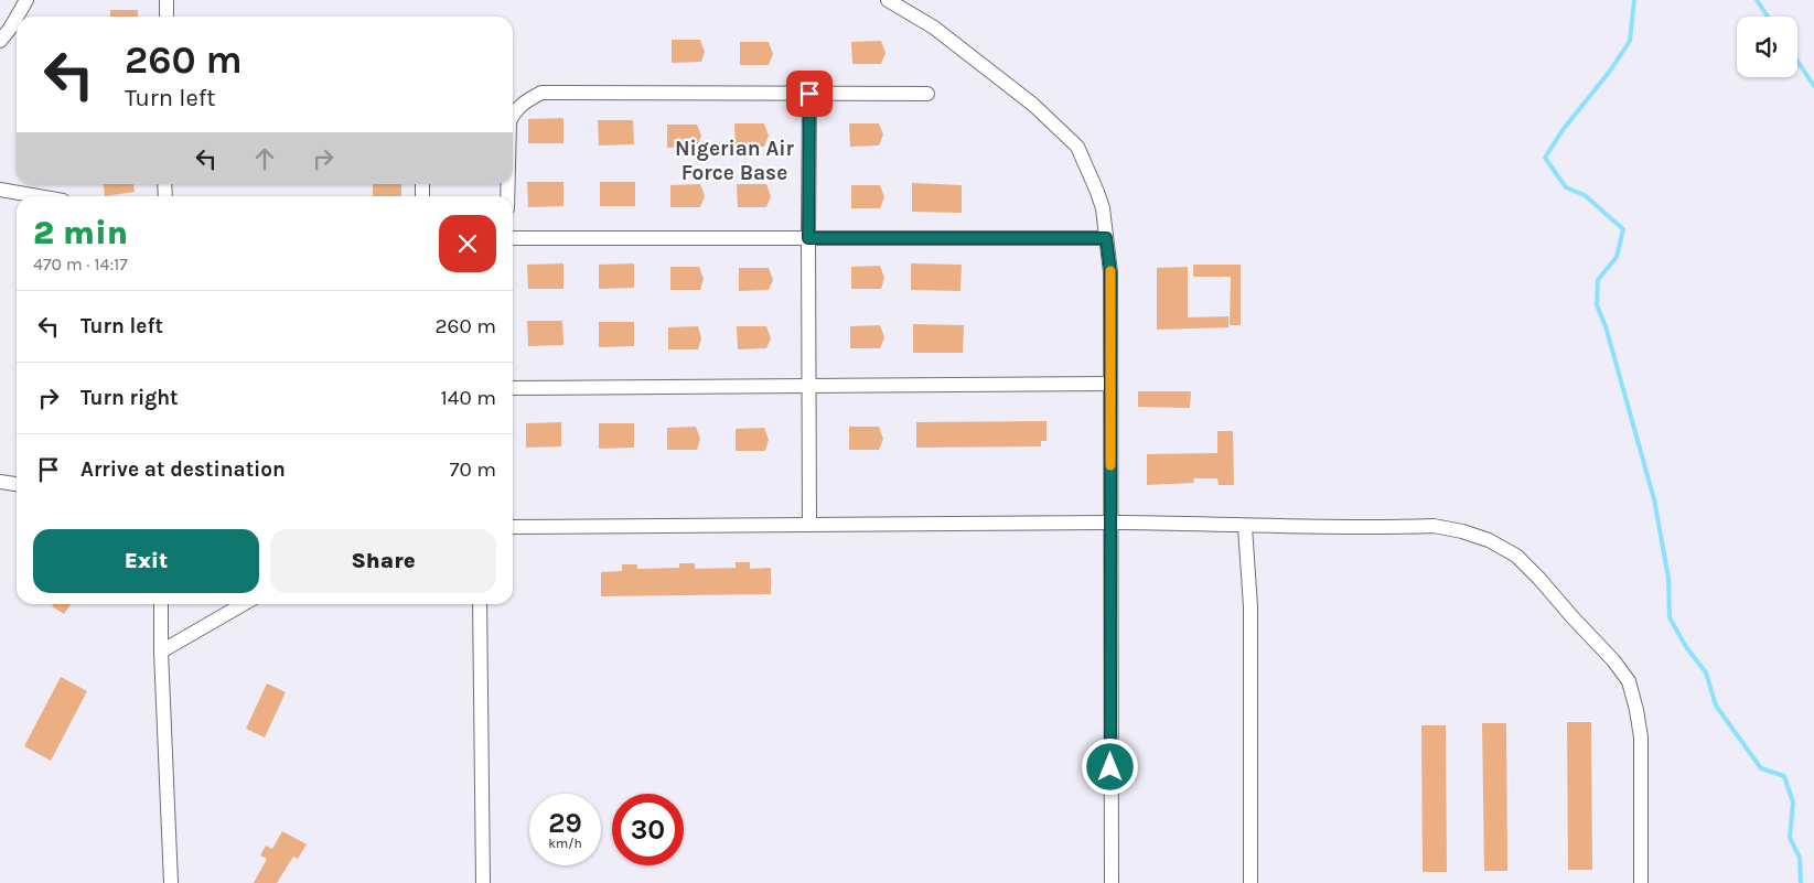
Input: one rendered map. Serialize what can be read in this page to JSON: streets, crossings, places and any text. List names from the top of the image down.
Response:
{
  "districts": ["Nigerian Air Force Base"],
  "page": {
    "turn": ["260 m", "Turn left"],
    "heading": ["2 min", "470 m · 14:17"],
    "list": [
      {
        "name": "Turn left",
        "value": "260 m"
      },
      {
        "name": "Turn right",
        "value": "140 m"
      },
      {
        "name": "Arrive at destination",
        "value": "70 m"
      }
    ],
    "buttons": ["Exit", "Share"],
    "speed": "29 km/h",
    "limit": "30"
  }
}
